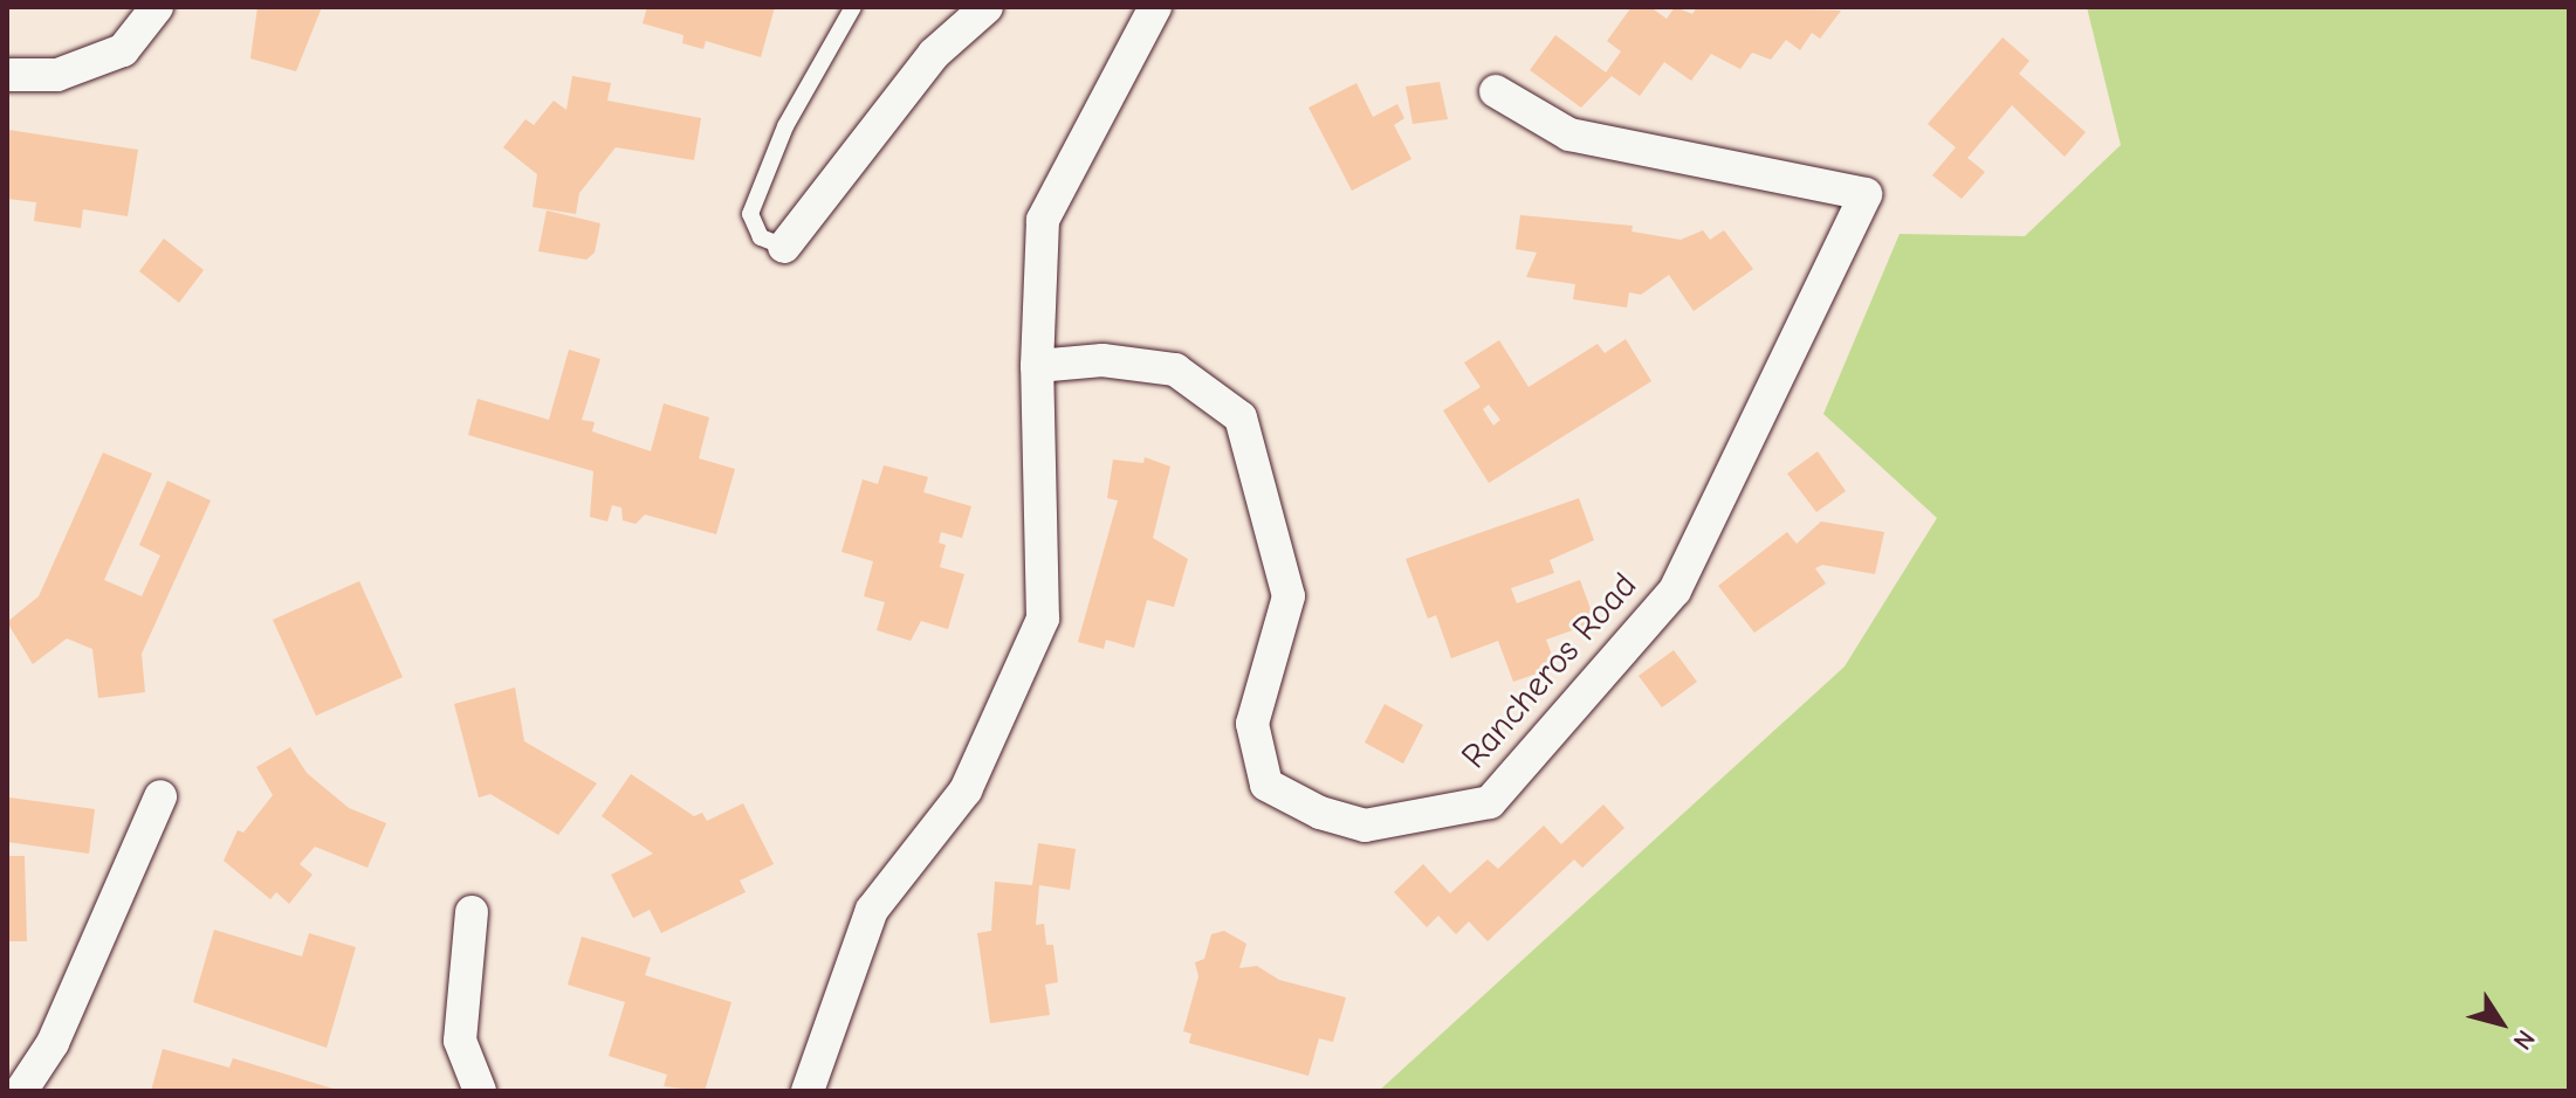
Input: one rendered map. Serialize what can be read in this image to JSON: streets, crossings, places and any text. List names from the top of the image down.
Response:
{
  "streets": {
    "street": ["Rancheros Road"]
  },
  "north": "bottom right"
}
